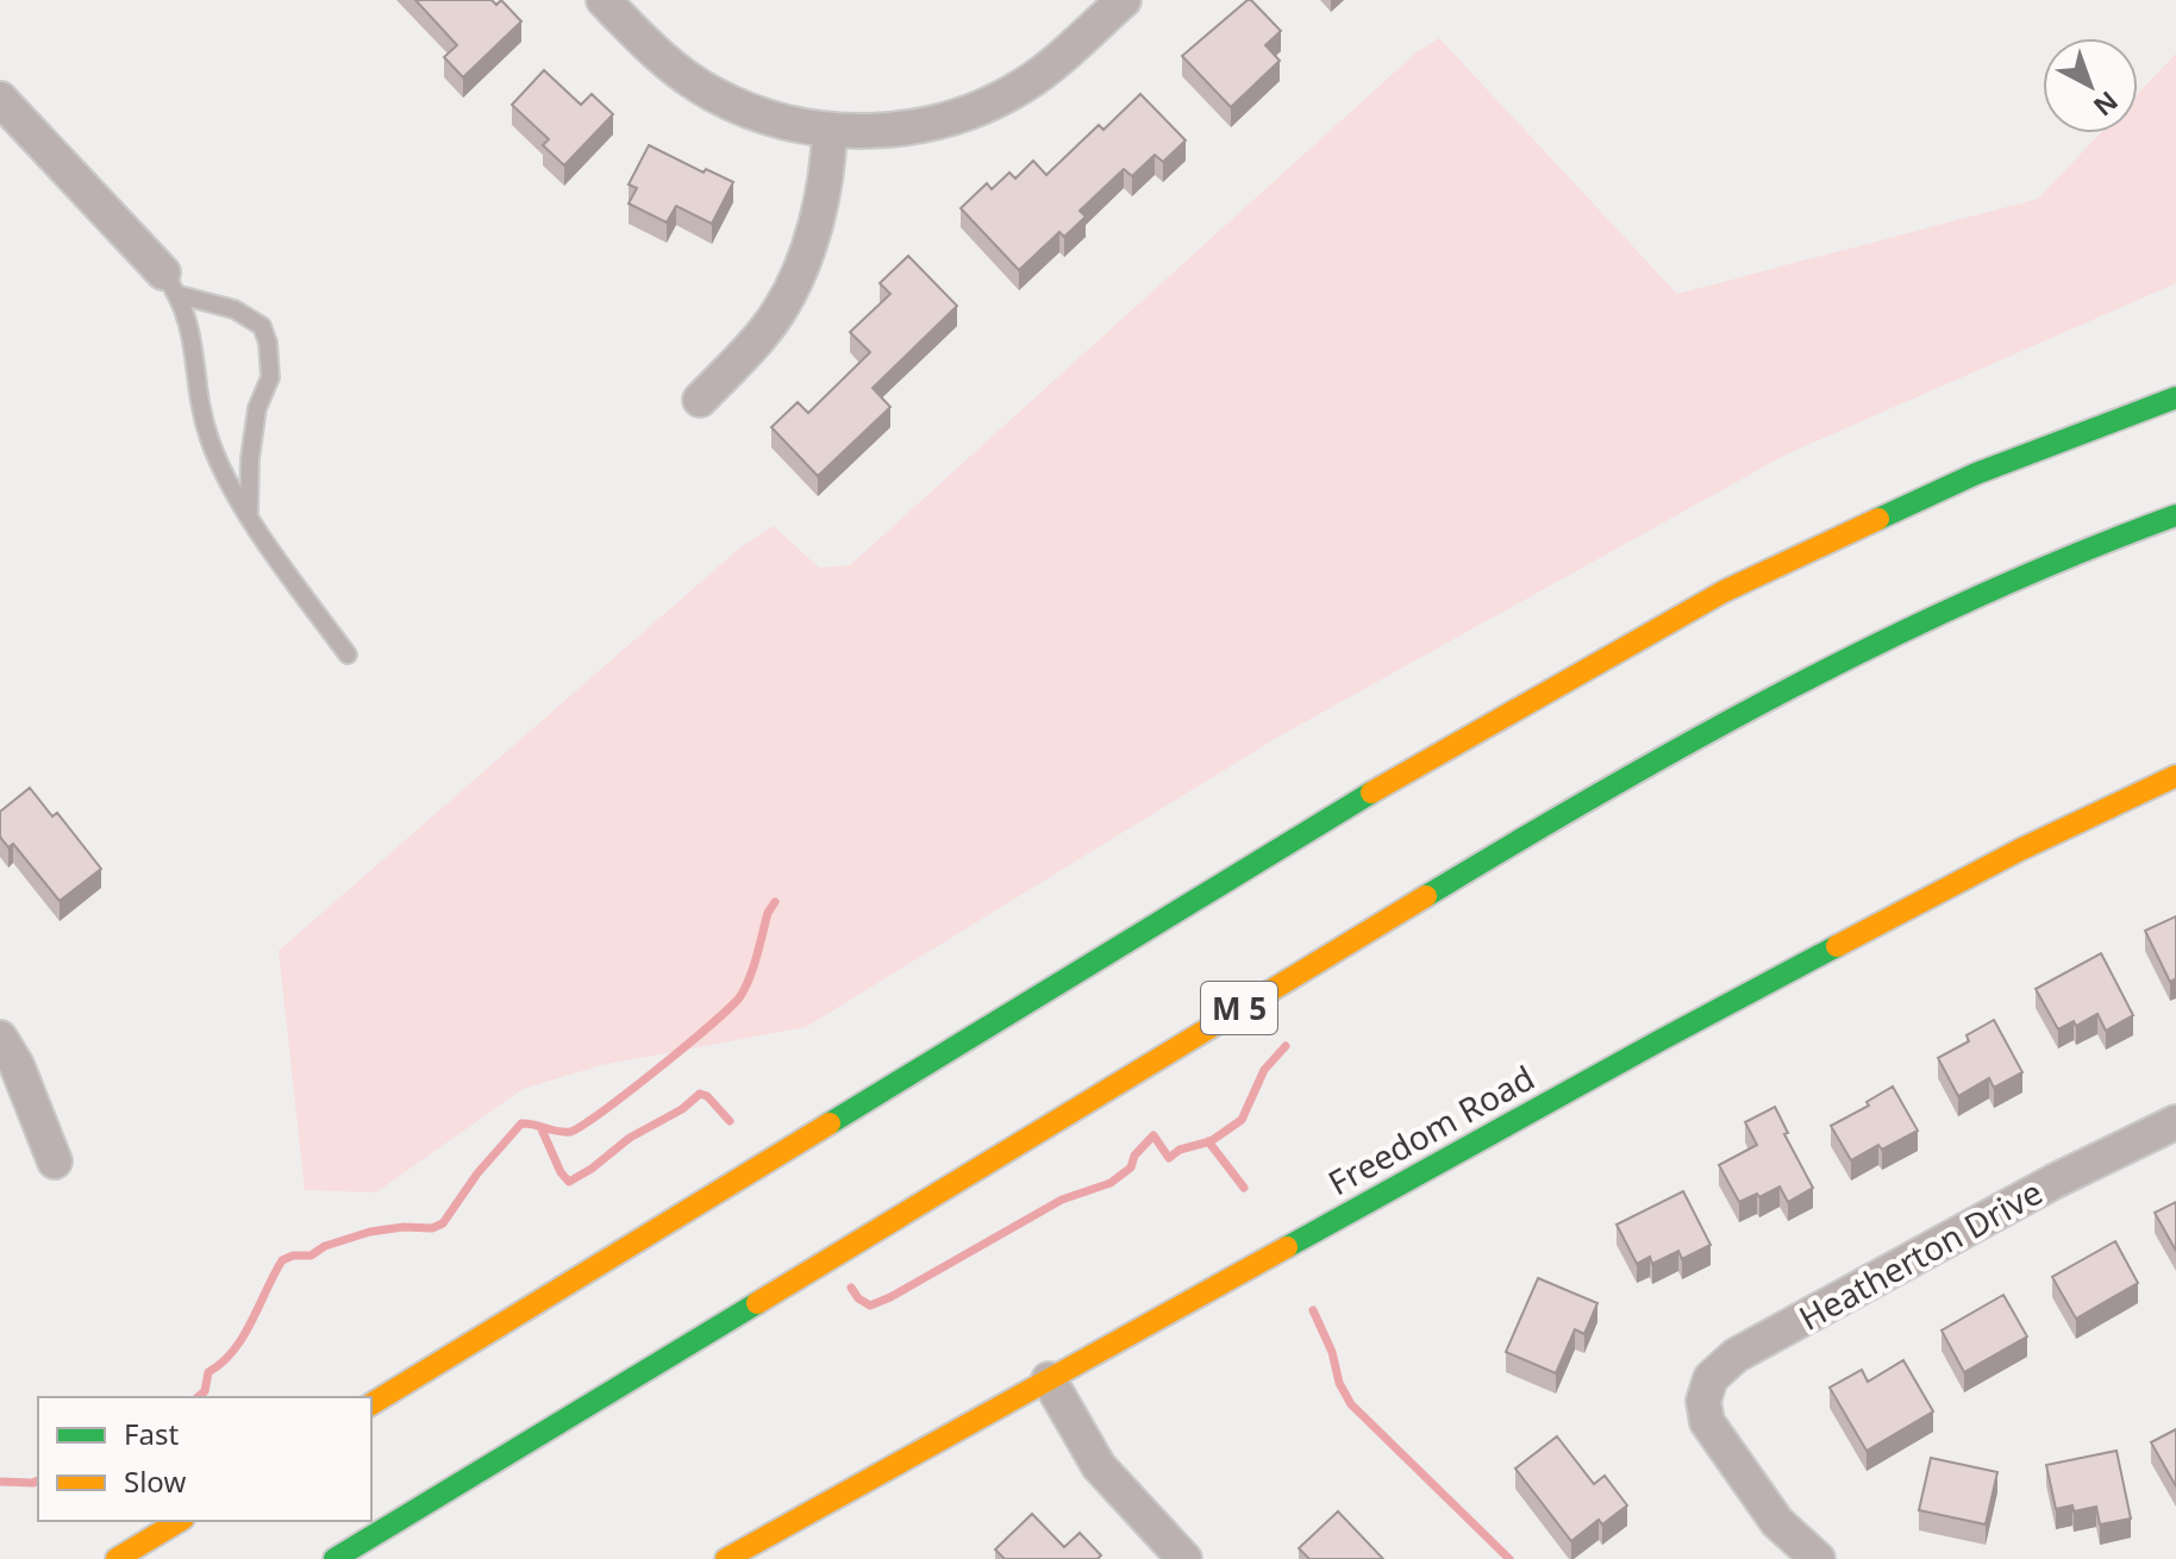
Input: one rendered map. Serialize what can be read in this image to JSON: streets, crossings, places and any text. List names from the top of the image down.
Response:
{
  "streets": {
    "main road": ["M 5", "Freedom Road"],
    "street": ["Heatherton Drive"]
  },
  "legend": ["Fast", "Slow"],
  "north": "bottom right"
}
